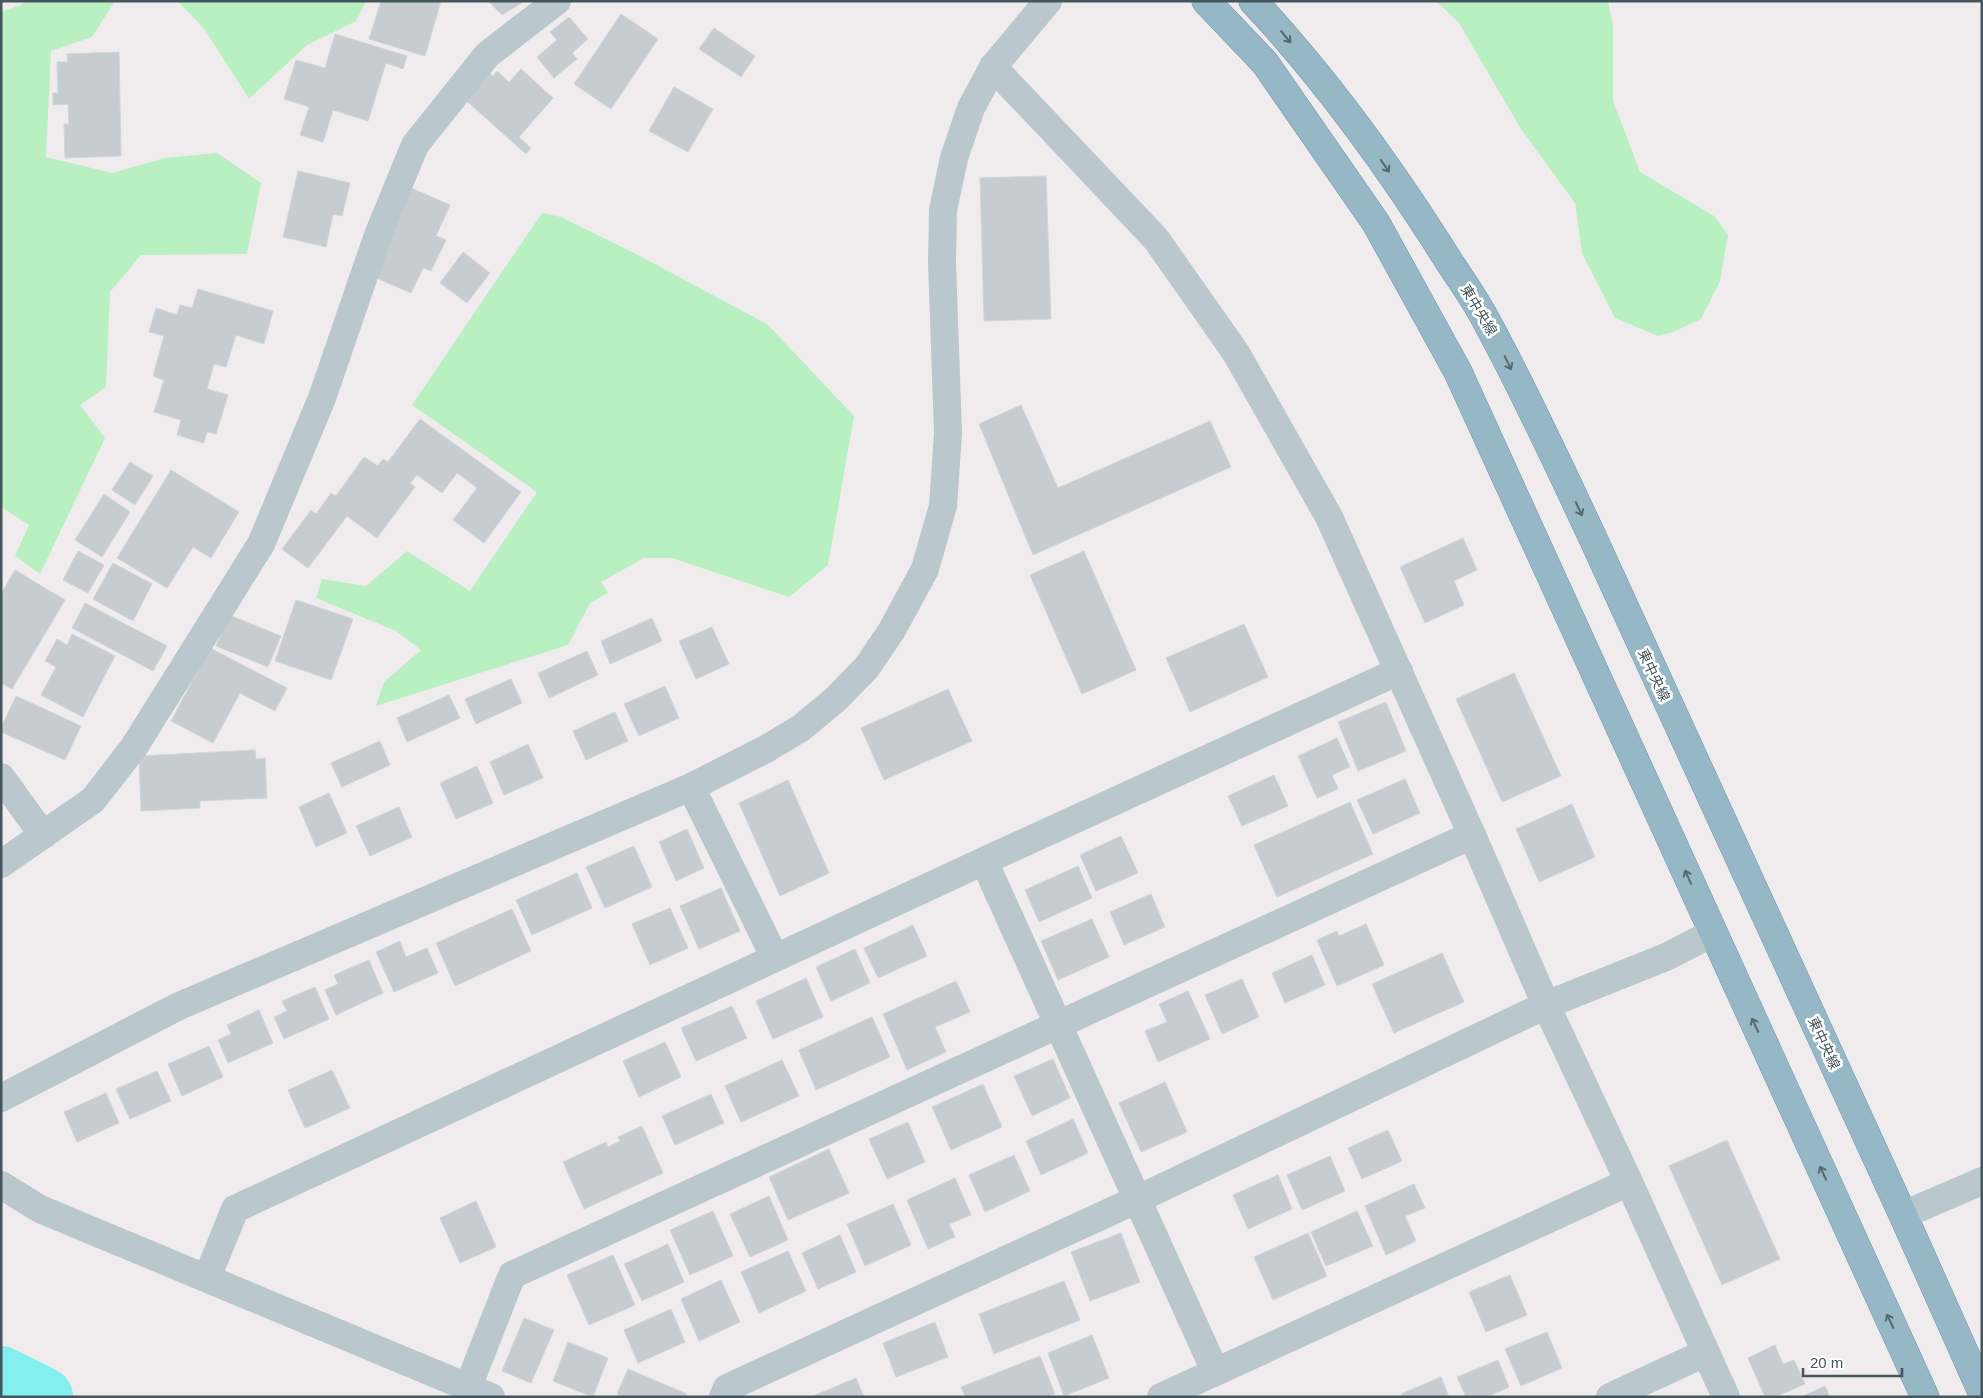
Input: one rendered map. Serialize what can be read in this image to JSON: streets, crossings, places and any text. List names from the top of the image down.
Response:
{
  "streets": {
    "highway": ["東中央線"]
  },
  "scale_bar": "20 m"
}
